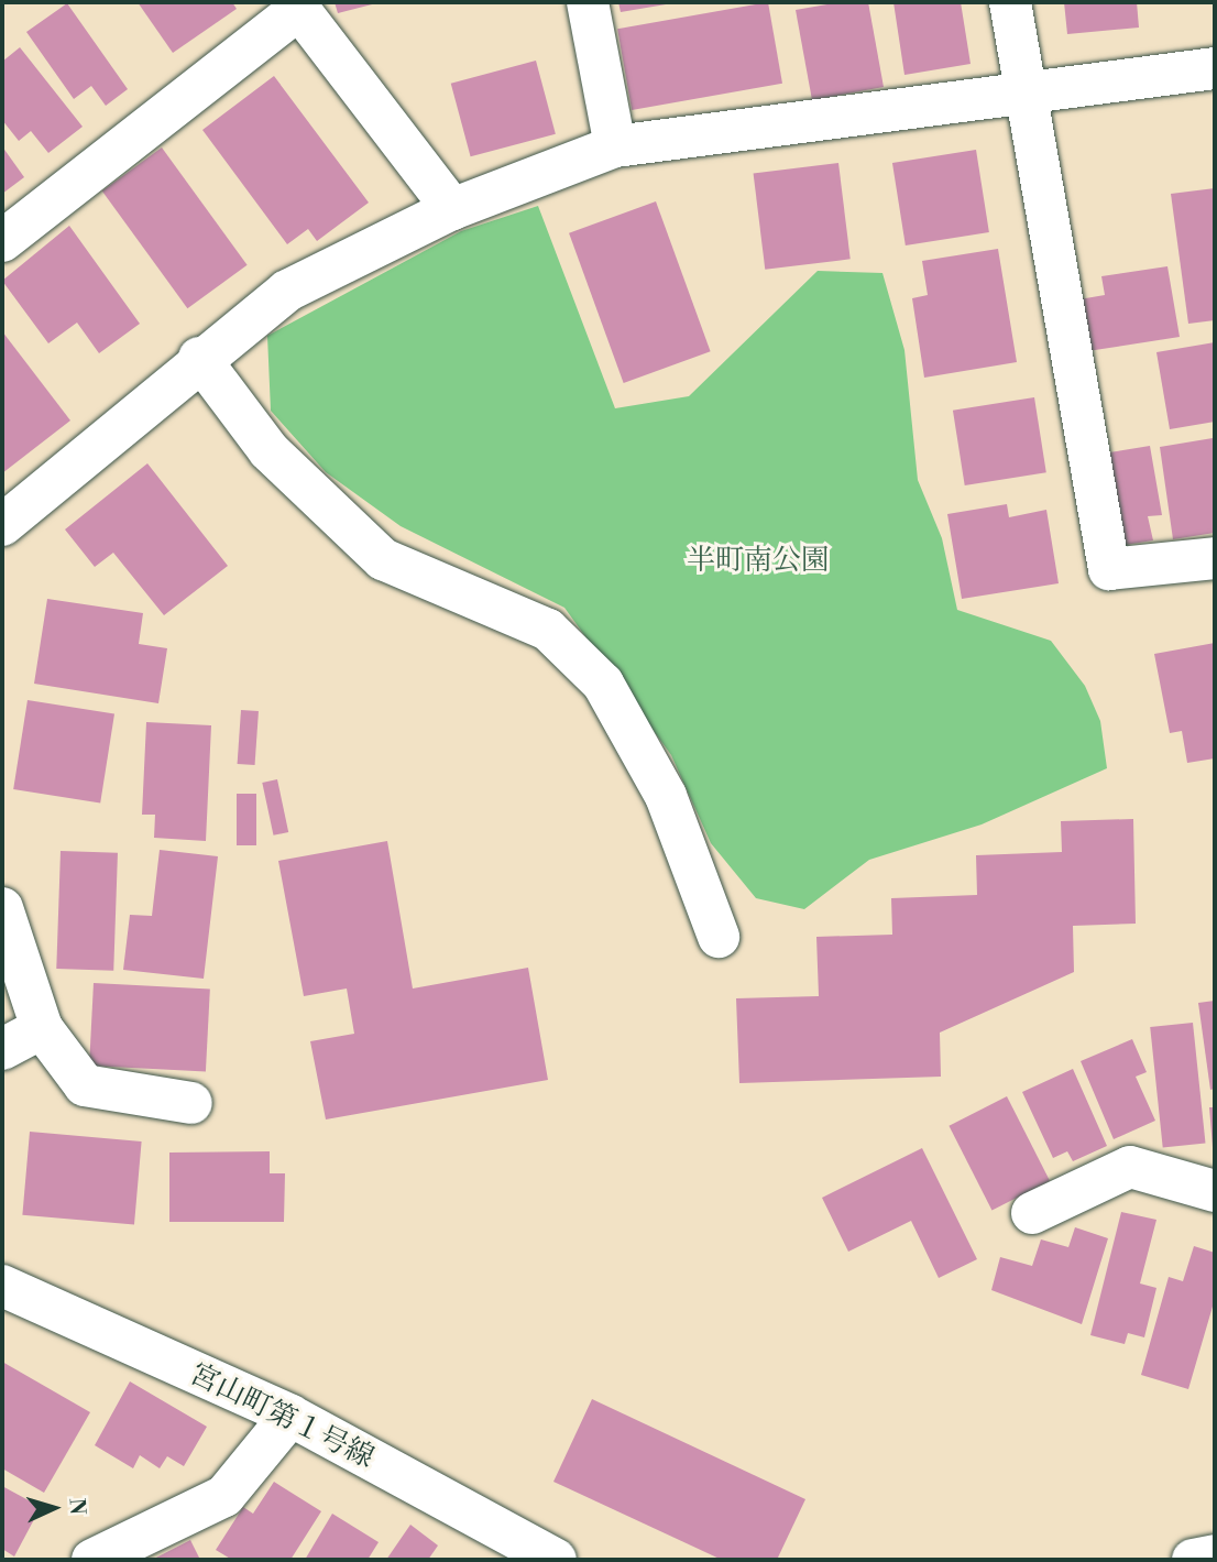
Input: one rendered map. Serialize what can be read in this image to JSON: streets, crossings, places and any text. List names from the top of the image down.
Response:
{
  "streets": {
    "street": ["宮山町第１号線"]
  },
  "parks": ["半町南公園"],
  "north": "right"
}
